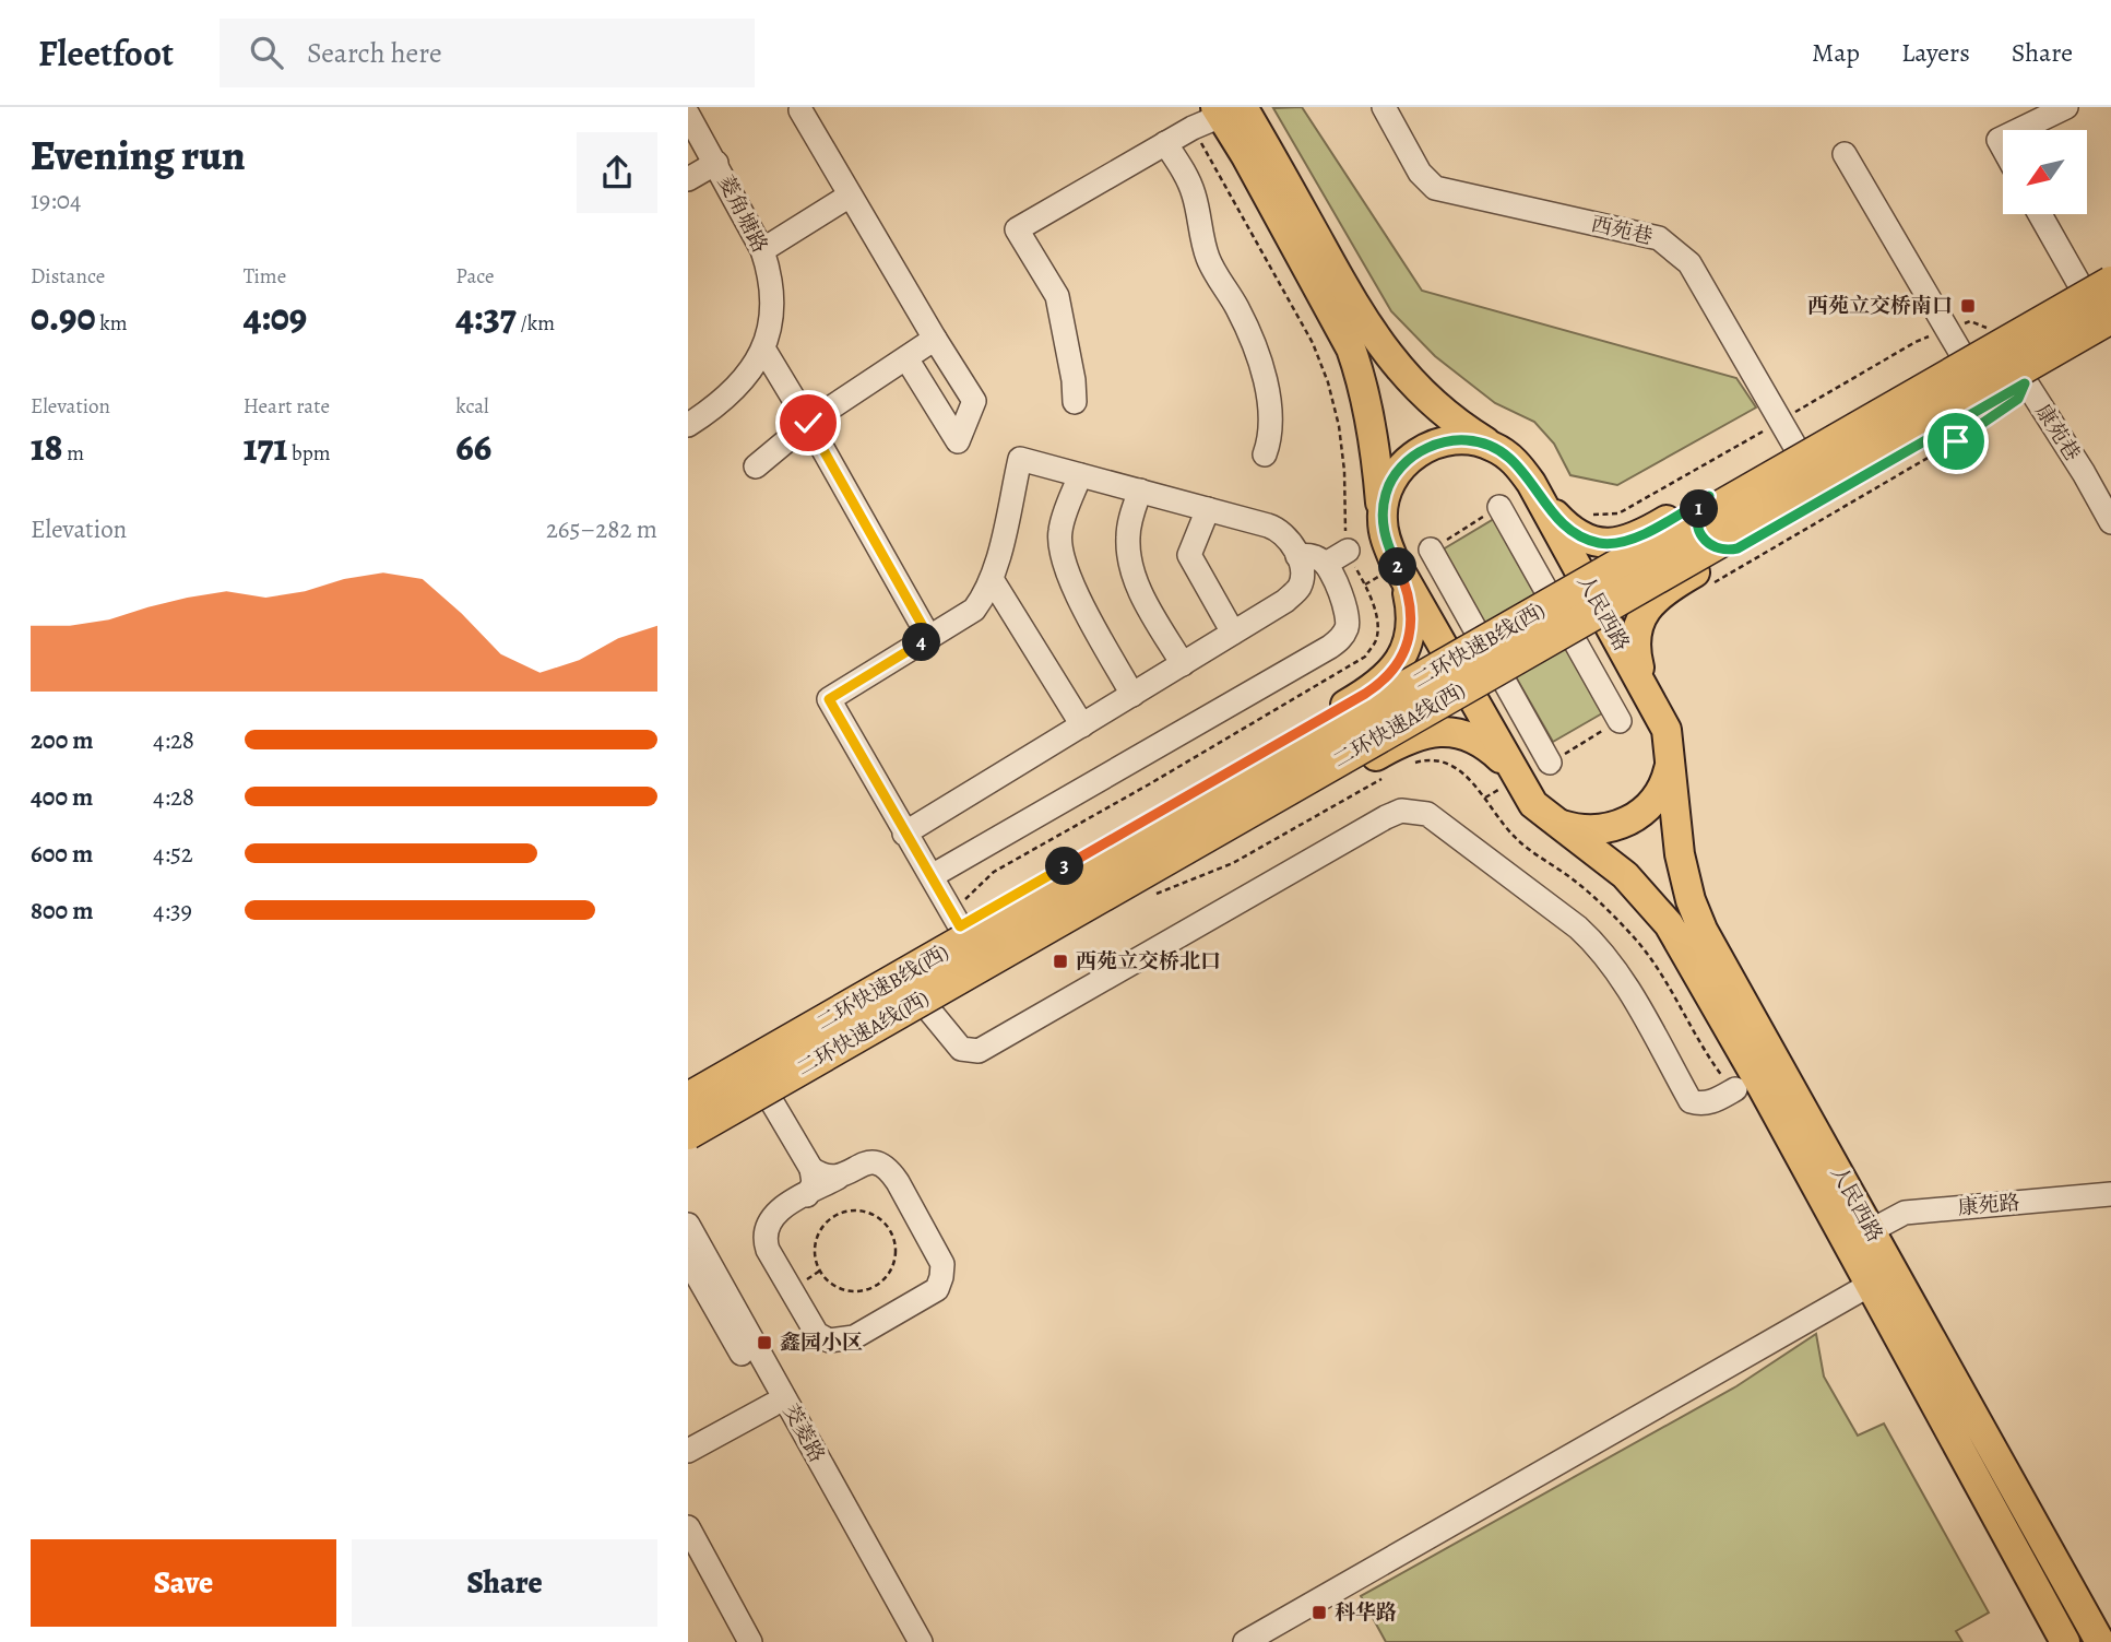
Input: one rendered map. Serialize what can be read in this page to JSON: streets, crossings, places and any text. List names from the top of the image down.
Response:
{
  "streets": {
    "highway": ["二环快速B线(西)", "二环快速A线(西)"],
    "main road": ["人民西路"],
    "street": [
      "菱角塘路",
      "西苑巷",
      "康苑巷",
      "康苑路",
      "茭菱路"
    ]
  },
  "crossings": [
    ["人民西路", "康苑路"],
    ["二环快速B线(西)", "二环快速A线(西)"]
  ],
  "places": {
    "transit": [
      "西苑立交桥南口",
      "西苑立交桥北口",
      "鑫园小区",
      "科华路"
    ]
  },
  "north": "bottom left",
  "page": {
    "header": "Fleetfoot",
    "search": "Search here",
    "nav": ["Map", "Layers", "Share"],
    "heading": ["Evening run", "19:04"],
    "stats": [
      ["Distance", "0.90 km"],
      ["Time", "4:09"],
      ["Pace", "4:37 /km"],
      ["Elevation", "18 m"],
      ["Heart rate", "171 bpm"],
      ["kcal", "66"]
    ],
    "pins": [
      "1",
      "2",
      "4",
      "3"
    ],
    "chart": ["Elevation", "265–282 m"],
    "list": [
      {
        "name": "200 m",
        "note": "4:28"
      },
      {
        "name": "400 m",
        "note": "4:28"
      },
      {
        "name": "600 m",
        "note": "4:52"
      },
      {
        "name": "800 m",
        "note": "4:39"
      }
    ],
    "buttons": ["Save", "Share"]
  }
}
